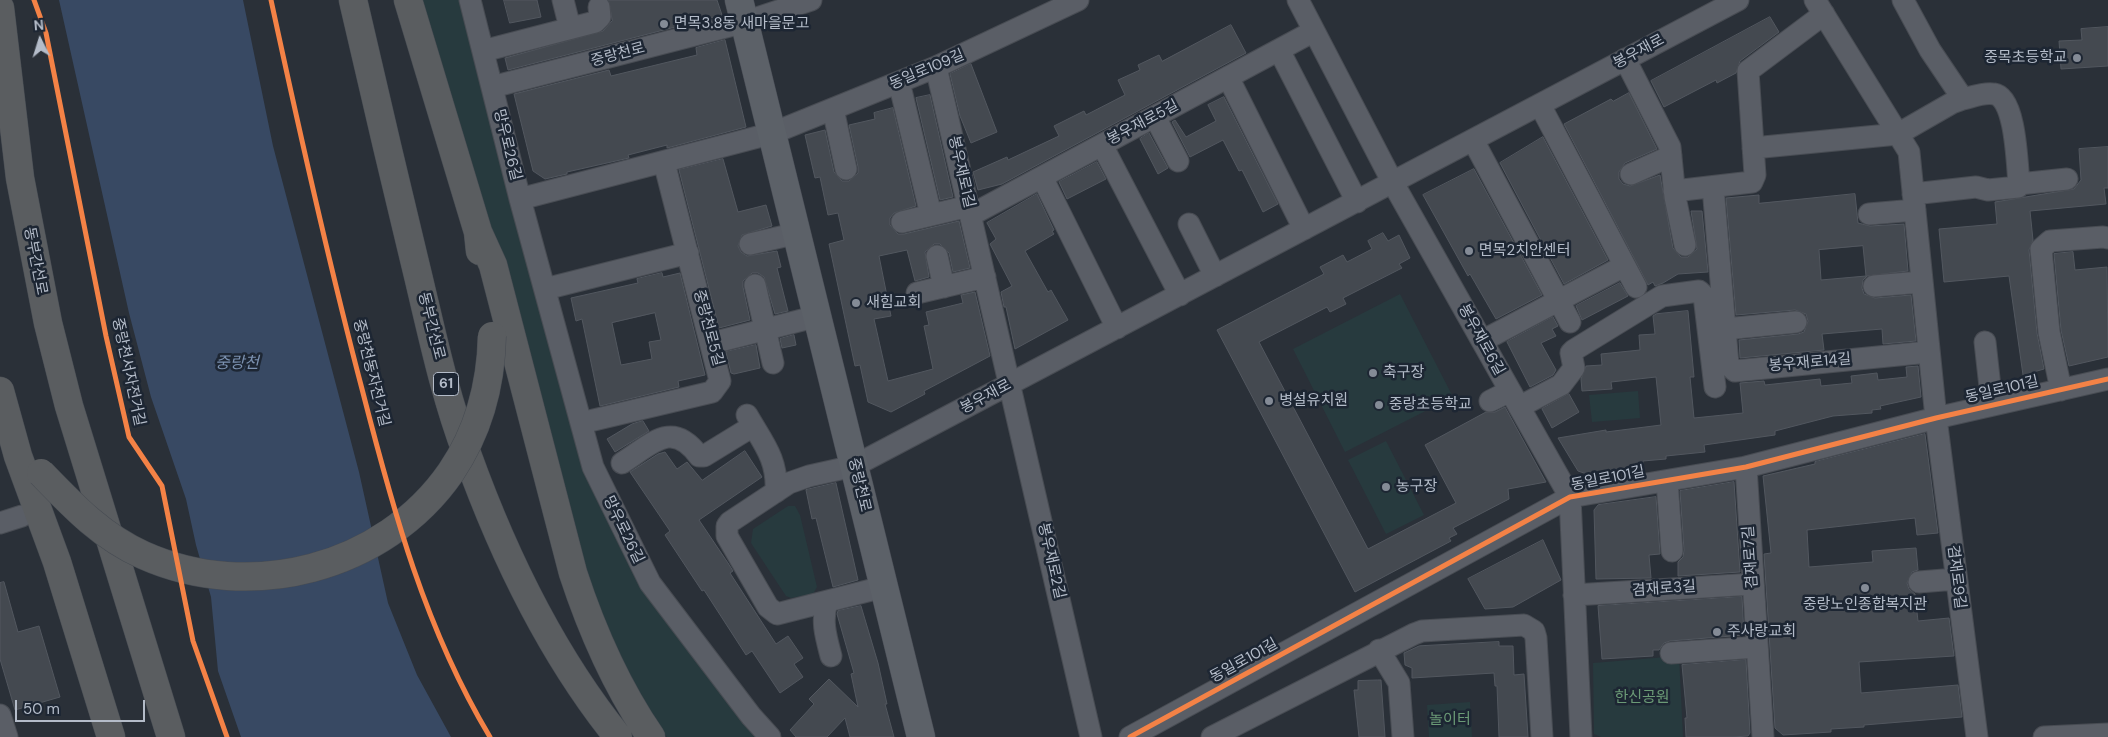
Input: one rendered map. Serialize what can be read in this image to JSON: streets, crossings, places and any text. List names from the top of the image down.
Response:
{
  "streets": {
    "highway": ["동부간선로", "61"],
    "main road": ["중랑천로"],
    "street": [
      "봉우재로",
      "동일로109길",
      "봉우재로5길",
      "망우로26길",
      "봉우재로1길",
      "중랑천로5길",
      "봉우재로6길",
      "봉우재로14길",
      "동일로101길",
      "겸재로7길",
      "봉우재로2길",
      "겸재로9길",
      "겸재로3길"
    ],
    "cycle path": ["중랑천서자전거길", "중랑천동자전거길"]
  },
  "crossings": [
    ["봉우재로", "중랑천로"],
    ["봉우재로", "봉우재로1길"],
    ["봉우재로", "봉우재로6길"],
    ["봉우재로", "봉우재로2길"],
    ["중랑천로", "동일로109길"],
    ["중랑천로", "망우로26길"],
    ["동일로109길", "봉우재로1길"],
    ["봉우재로5길", "봉우재로1길"],
    ["망우로26길", "중랑천로5길"],
    ["봉우재로1길", "봉우재로2길"],
    ["봉우재로6길", "동일로101길"],
    ["동일로101길", "겸재로7길"],
    ["동일로101길", "겸재로9길"],
    ["겸재로7길", "겸재로3길"]
  ],
  "water": ["중랑천"],
  "parks": ["한신공원", "놀이터"],
  "places": [
    "면목3.8동 새마을문고",
    "중목초등학교",
    "면목2치안센터",
    "새힘교회",
    "축구장",
    "병설유치원",
    "중랑초등학교",
    "농구장",
    "중랑노인종합복지관",
    "주사랑교회"
  ],
  "scale_bar": "50 m",
  "north": "top"
}
